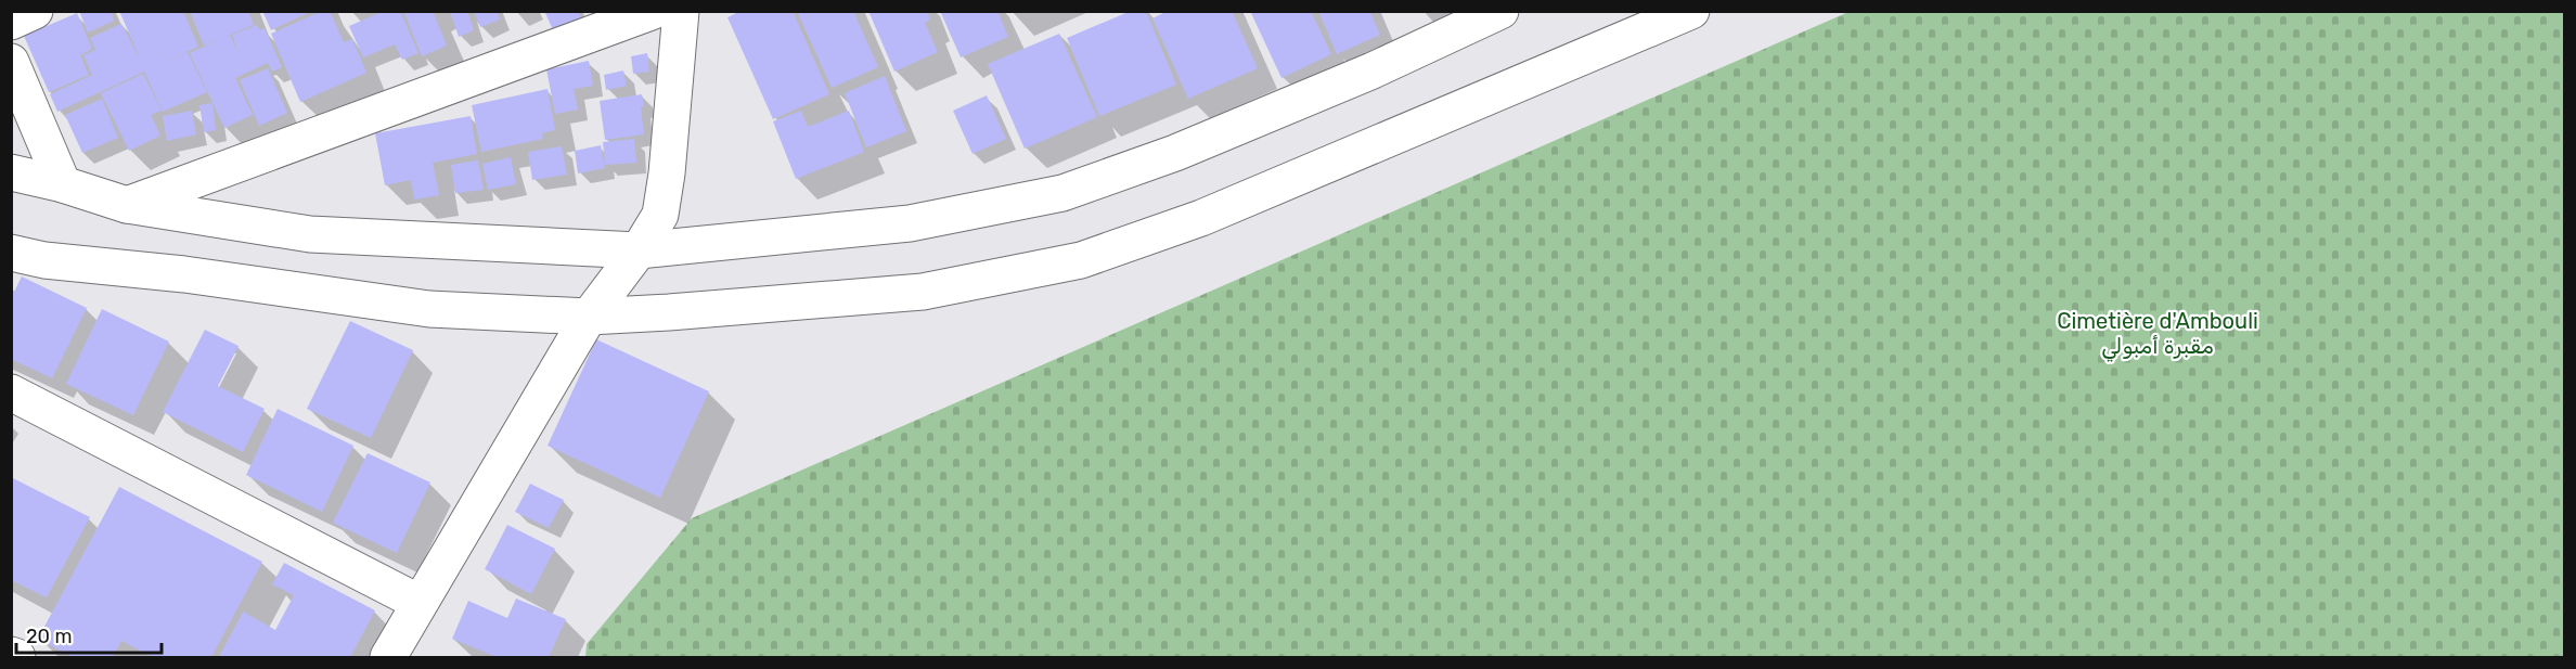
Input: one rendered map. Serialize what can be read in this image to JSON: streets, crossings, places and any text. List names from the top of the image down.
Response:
{
  "parks": ["Cimetière d'Ambouli مقبرة أمبولي"],
  "scale_bar": "20 m"
}
